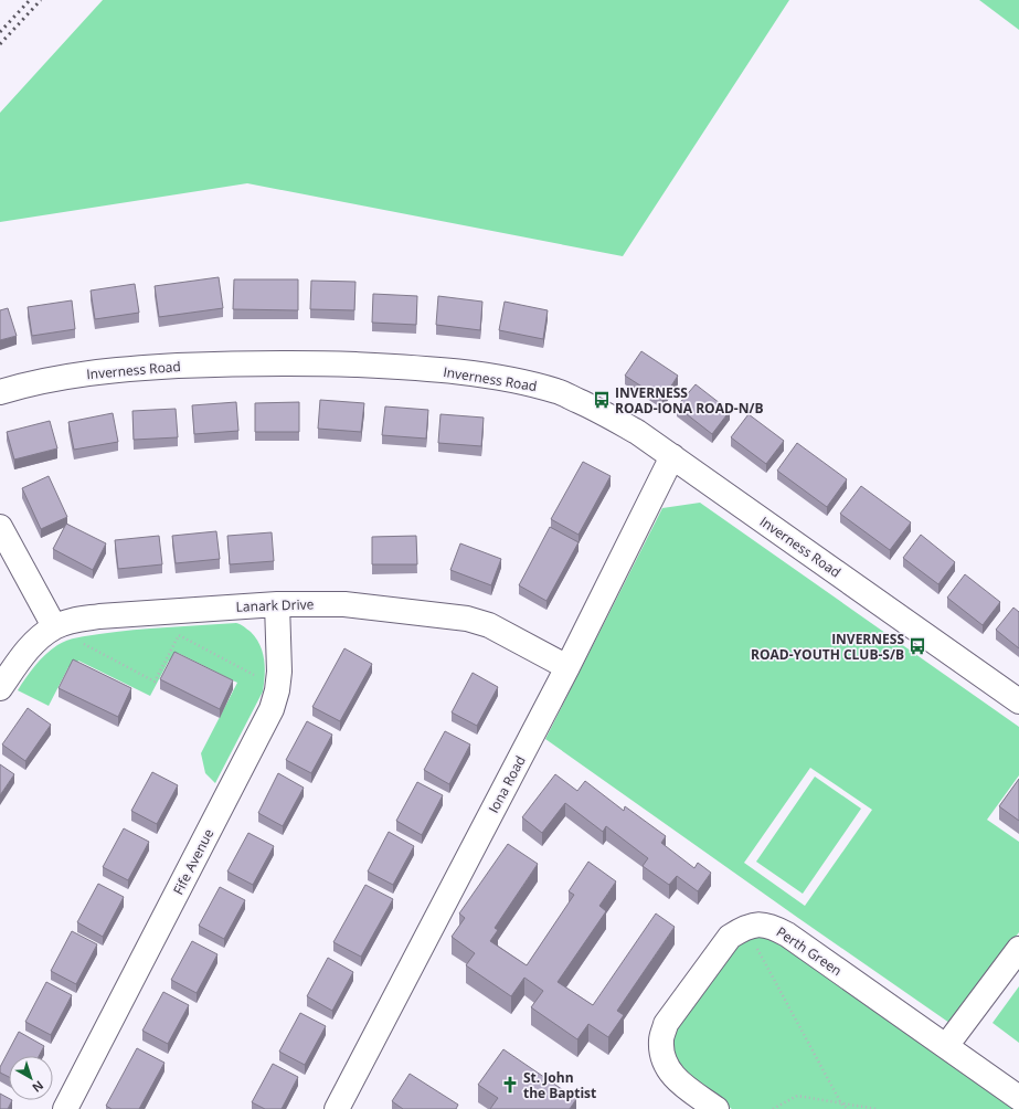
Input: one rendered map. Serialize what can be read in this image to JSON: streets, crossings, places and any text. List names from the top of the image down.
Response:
{
  "streets": {
    "street": [
      "Inverness Road",
      "Lanark Drive",
      "Iona Road",
      "Fife Avenue",
      "Perth Green"
    ]
  },
  "crossings": [
    ["Inverness Road", "Iona Road"],
    ["Lanark Drive", "Iona Road"],
    ["Lanark Drive", "Fife Avenue"]
  ],
  "places": {
    "bus stop": ["INVERNESS ROAD-IONA ROAD-N/B", "INVERNESS ROAD-YOUTH CLUB-S/B"],
    "church": ["St. John the Baptist"]
  },
  "north": "bottom right"
}
